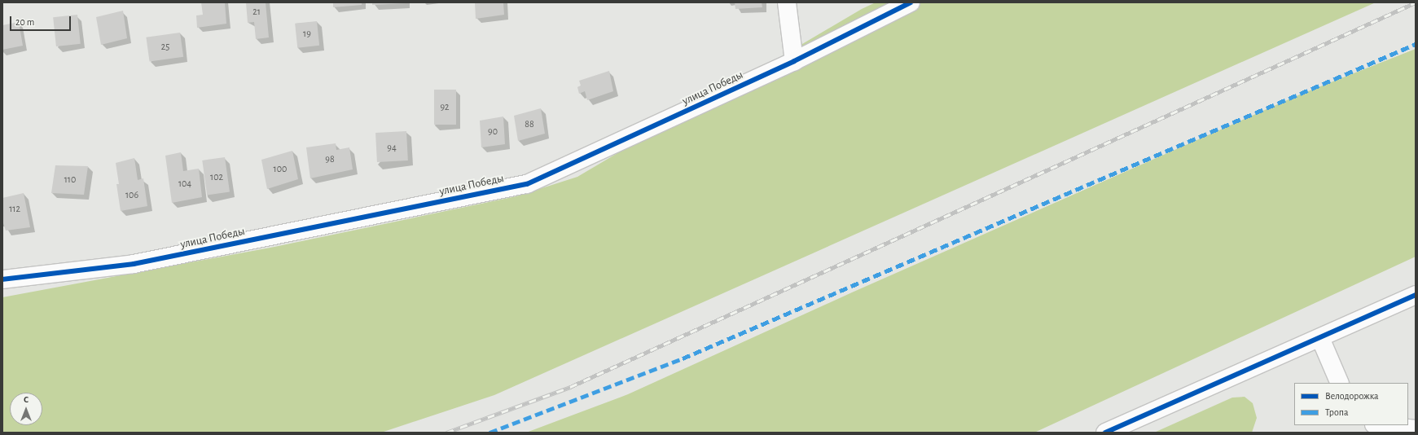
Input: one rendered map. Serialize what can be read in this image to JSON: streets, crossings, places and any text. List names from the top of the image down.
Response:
{
  "streets": {
    "street": ["улица Победы"]
  },
  "house_numbers": [
    "21",
    "19",
    "25",
    "92",
    "88",
    "90",
    "94",
    "98",
    "100",
    "102",
    "110",
    "104",
    "106",
    "112"
  ],
  "legend": ["Велодорожка", "Тропа"],
  "scale_bar": "20 m",
  "north": "top"
}
